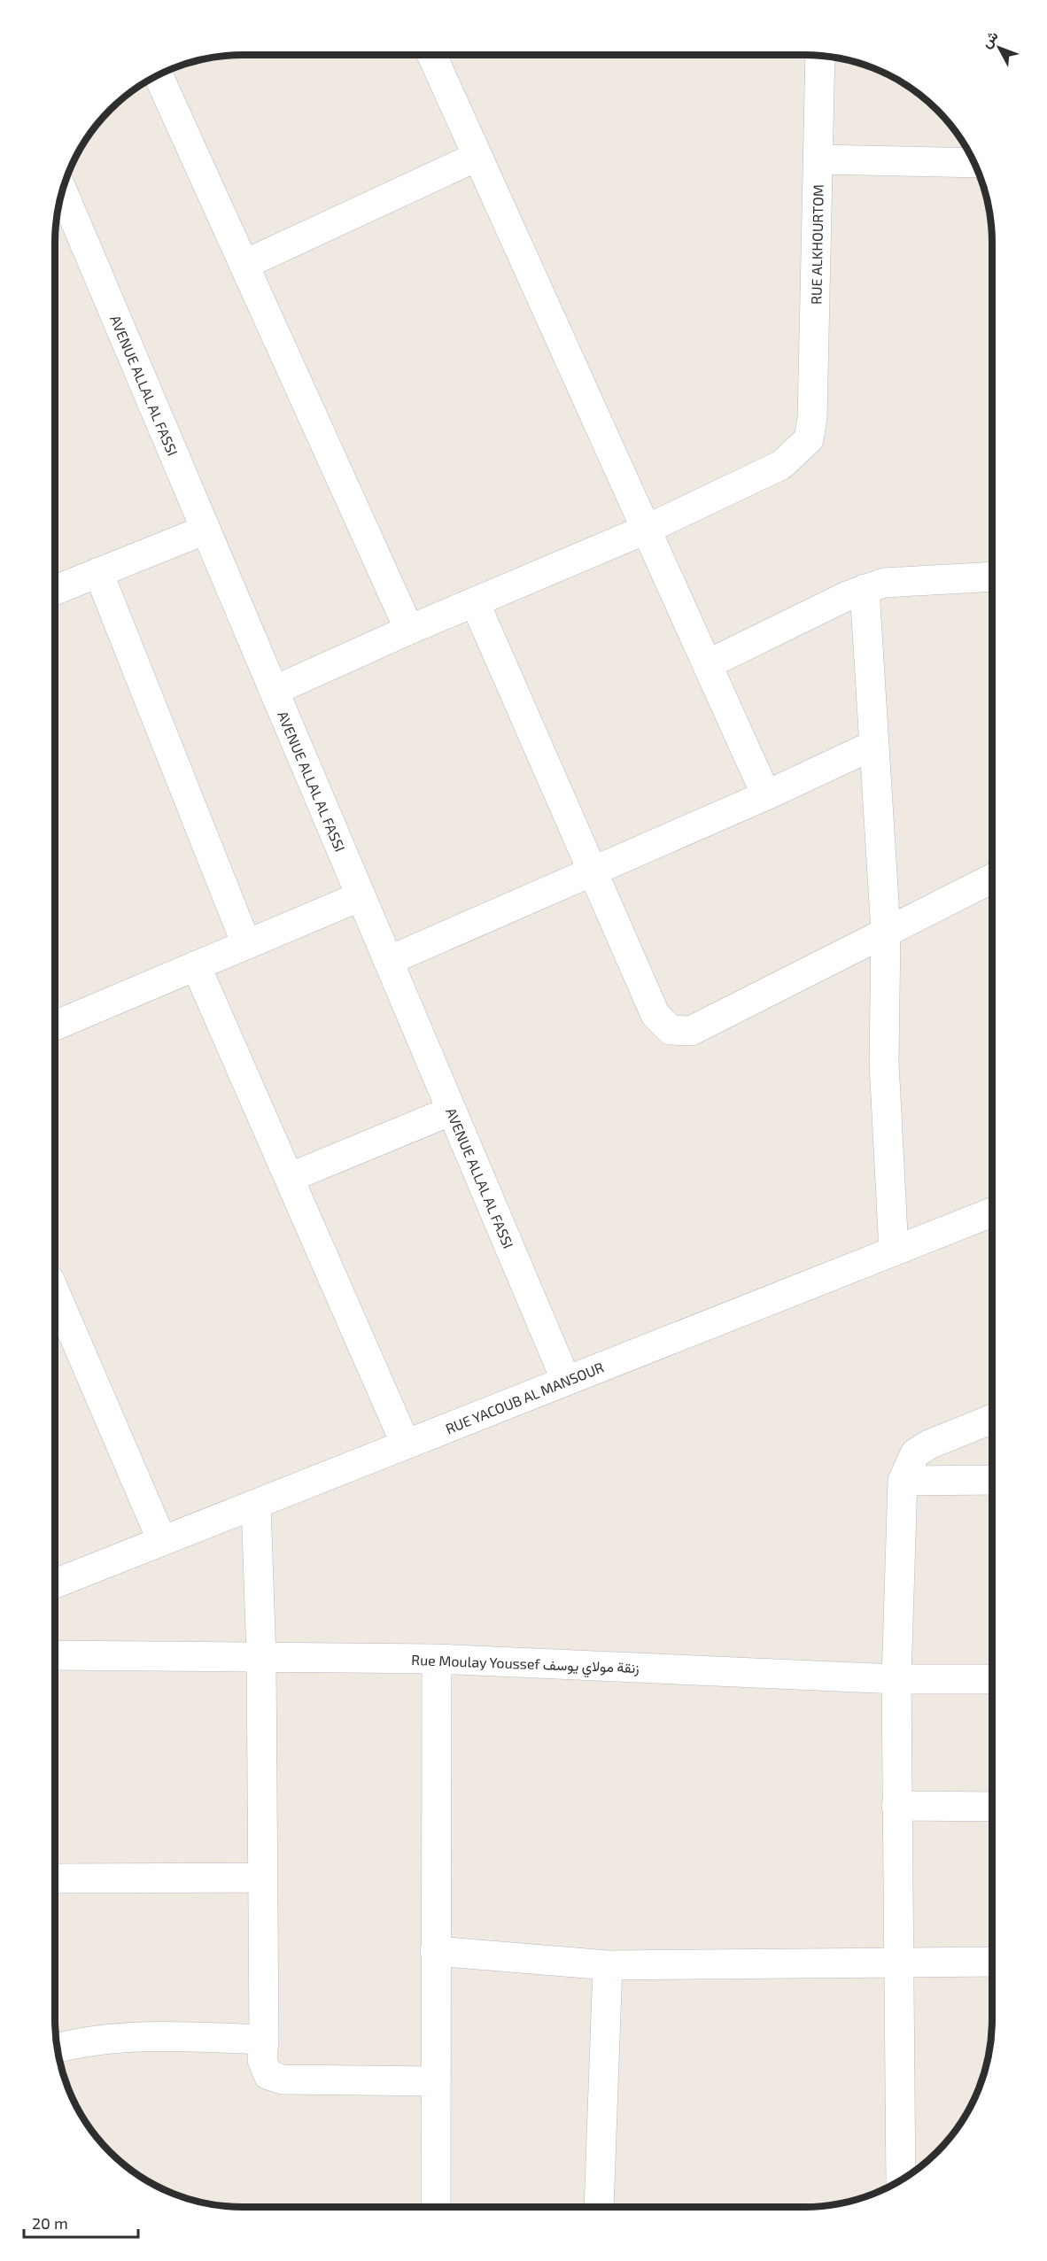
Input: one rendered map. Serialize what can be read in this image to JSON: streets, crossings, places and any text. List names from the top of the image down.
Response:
{
  "streets": {
    "street": [
      "RUE ALKHOURTOM",
      "AVENUE ALLAL AL FASSI",
      "RUE YACOUB AL MANSOUR",
      "Rue Moulay Youssef زنقة مولاي يوسف"
    ]
  },
  "crossings": [
    ["AVENUE ALLAL AL FASSI", "RUE YACOUB AL MANSOUR"]
  ],
  "scale_bar": "20 m",
  "north": "top left"
}
